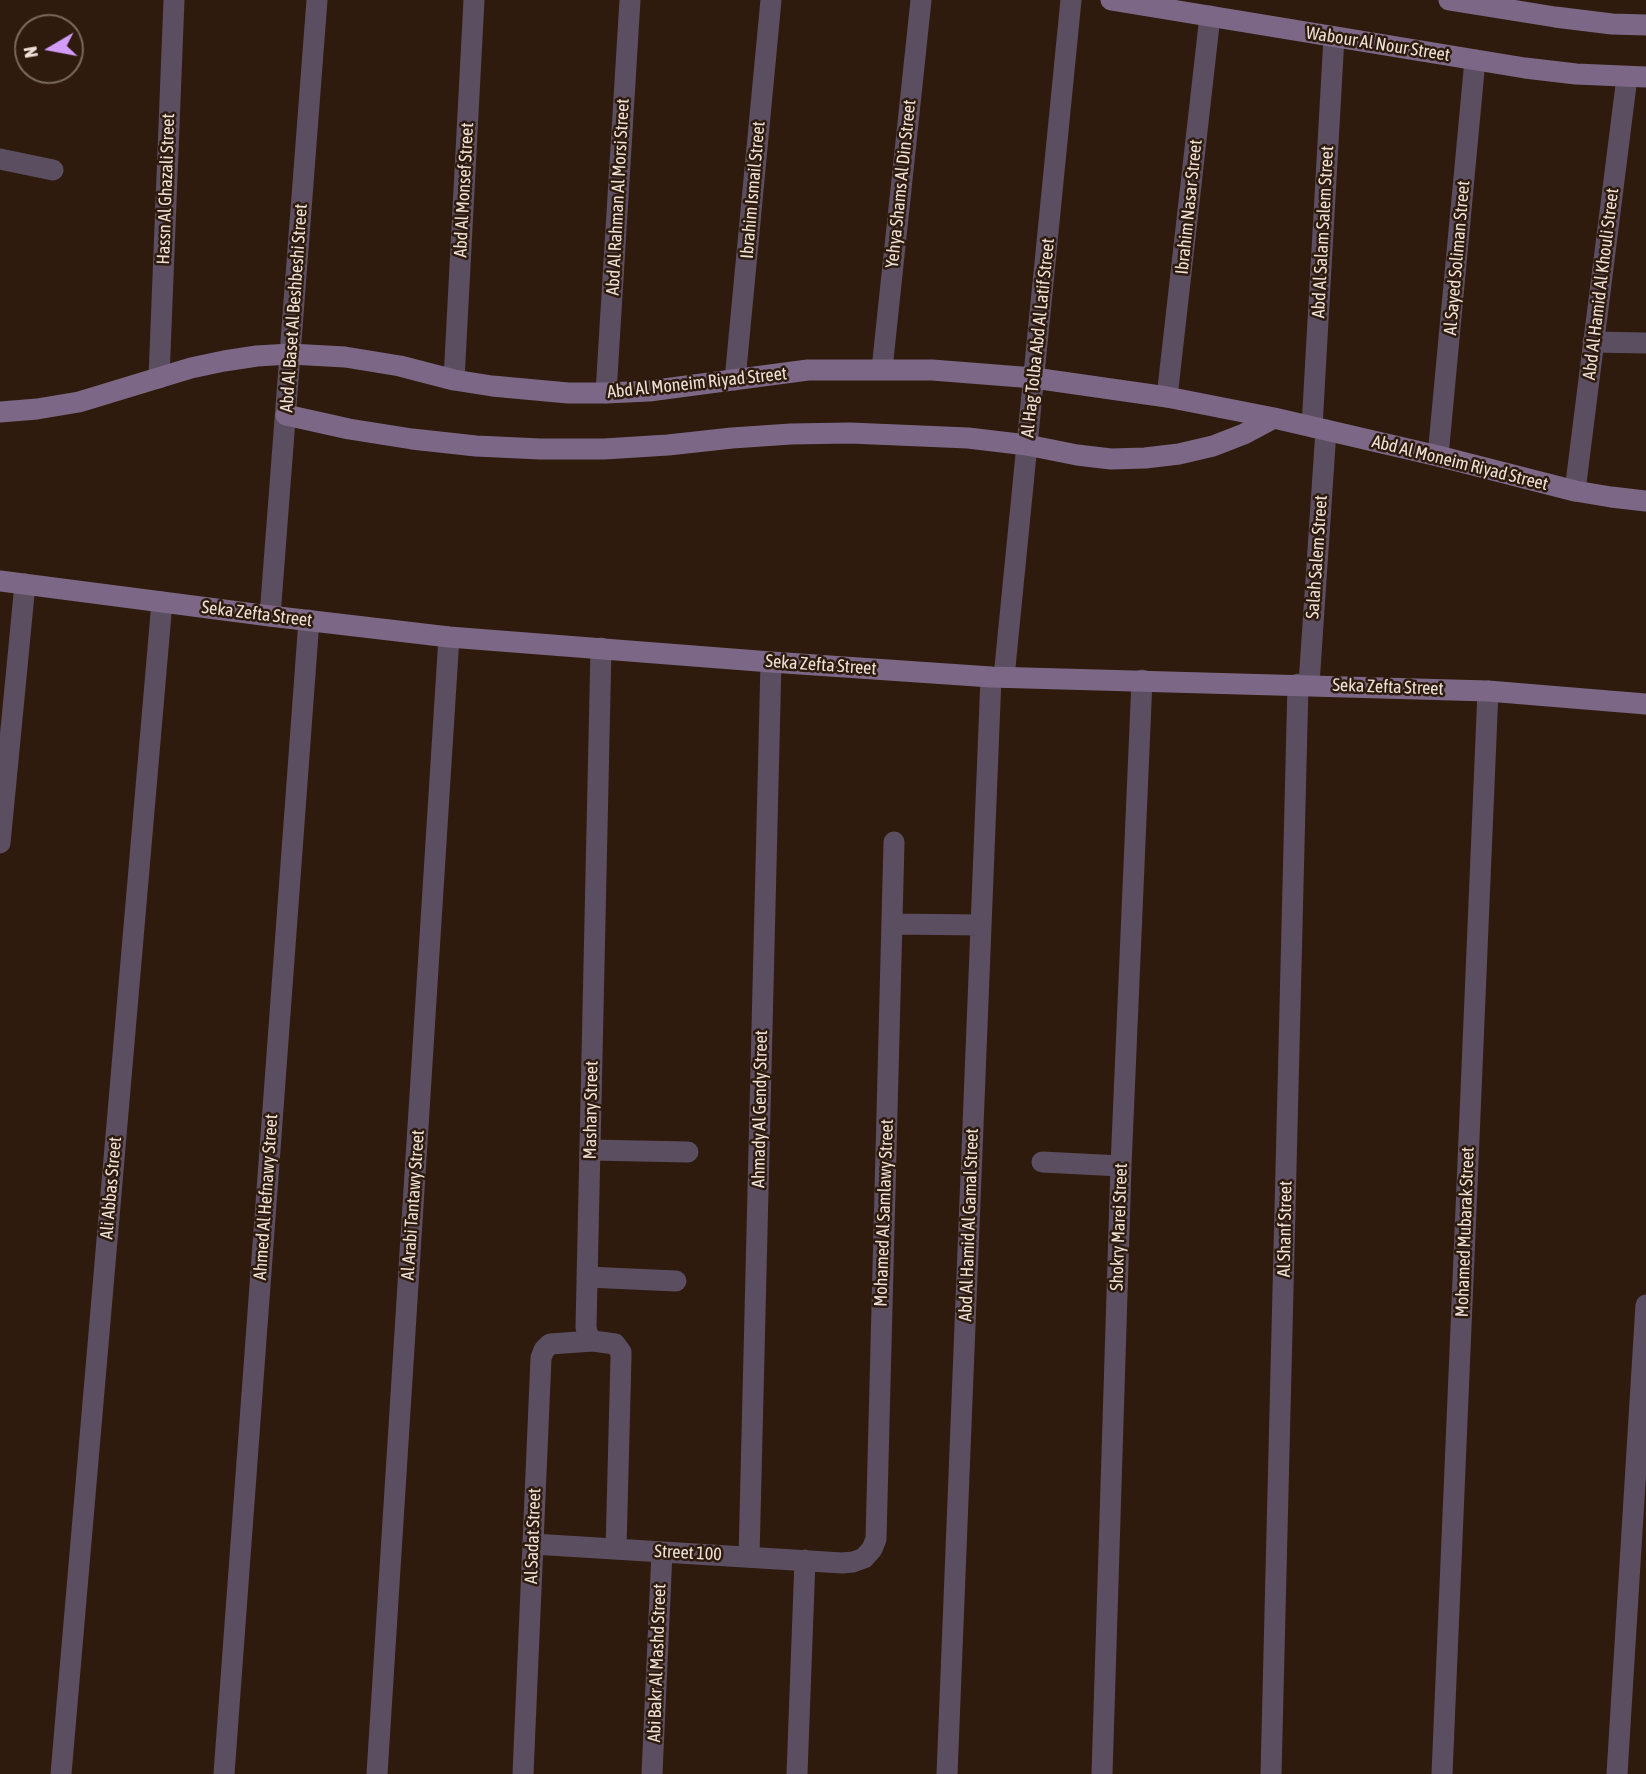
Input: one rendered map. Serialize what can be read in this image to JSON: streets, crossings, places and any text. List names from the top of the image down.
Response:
{
  "streets": {
    "street": [
      "Wabour Al Nour Street",
      "Yehya Shams Al Din Street",
      "Hassn Al Ghazali Street",
      "Abd Al Monsef Street",
      "Ibrahim Ismail Street",
      "Abd Al Rahman Al Morsi Street",
      "Ibrahim Nasar Street",
      "Abd Al Salam Salem Street",
      "Al Sayed Soliman Street",
      "Abd Al Hamid Al Khouli Street",
      "Abd Al Baset Al Beshbeshi Street",
      "Al Hag Tolba Abd Al Latif Street",
      "Abd Al Moneim Riyad Street",
      "Salah Salem Street",
      "Seka Zefta Street",
      "Ahmady Al Gendy Street",
      "Mashary Street",
      "Ali Abbas Street",
      "Ahmed Al Hefnawy Street",
      "Al Arabi Tantawy Street",
      "Mohamed Al Samlawy Street",
      "Abd Al Hamid Al Gamal Street",
      "Shokry Marei Street",
      "Al Shanf Street",
      "Mohamed Mubarak Street",
      "Al Sadat Street",
      "Street 100",
      "Abi Bakr Al Mashd Street"
    ]
  },
  "crossings": [
    ["Wabour Al Nour Street", "Ibrahim Nasar Street"],
    ["Wabour Al Nour Street", "Abd Al Salam Salem Street"],
    ["Wabour Al Nour Street", "Al Sayed Soliman Street"],
    ["Wabour Al Nour Street", "Abd Al Hamid Al Khouli Street"],
    ["Yehya Shams Al Din Street", "Abd Al Moneim Riyad Street"],
    ["Hassn Al Ghazali Street", "Abd Al Moneim Riyad Street"],
    ["Abd Al Monsef Street", "Abd Al Moneim Riyad Street"],
    ["Ibrahim Ismail Street", "Abd Al Moneim Riyad Street"],
    ["Abd Al Rahman Al Morsi Street", "Abd Al Moneim Riyad Street"],
    ["Ibrahim Nasar Street", "Abd Al Moneim Riyad Street"],
    ["Abd Al Salam Salem Street", "Abd Al Moneim Riyad Street"],
    ["Abd Al Salam Salem Street", "Salah Salem Street"],
    ["Al Sayed Soliman Street", "Abd Al Moneim Riyad Street"],
    ["Abd Al Hamid Al Khouli Street", "Abd Al Moneim Riyad Street"],
    ["Abd Al Baset Al Beshbeshi Street", "Abd Al Moneim Riyad Street"],
    ["Abd Al Baset Al Beshbeshi Street", "Seka Zefta Street"],
    ["Al Hag Tolba Abd Al Latif Street", "Abd Al Moneim Riyad Street"],
    ["Al Hag Tolba Abd Al Latif Street", "Seka Zefta Street"],
    ["Al Hag Tolba Abd Al Latif Street", "Abd Al Hamid Al Gamal Street"],
    ["Abd Al Moneim Riyad Street", "Salah Salem Street"],
    ["Salah Salem Street", "Seka Zefta Street"],
    ["Salah Salem Street", "Al Shanf Street"],
    ["Seka Zefta Street", "Ahmady Al Gendy Street"],
    ["Seka Zefta Street", "Mashary Street"],
    ["Seka Zefta Street", "Ali Abbas Street"],
    ["Seka Zefta Street", "Ahmed Al Hefnawy Street"],
    ["Seka Zefta Street", "Al Arabi Tantawy Street"],
    ["Seka Zefta Street", "Abd Al Hamid Al Gamal Street"],
    ["Seka Zefta Street", "Shokry Marei Street"],
    ["Seka Zefta Street", "Al Shanf Street"],
    ["Seka Zefta Street", "Mohamed Mubarak Street"],
    ["Ahmady Al Gendy Street", "Street 100"],
    ["Mashary Street", "Al Sadat Street"],
    ["Mohamed Al Samlawy Street", "Street 100"],
    ["Al Sadat Street", "Street 100"],
    ["Street 100", "Abi Bakr Al Mashd Street"]
  ],
  "north": "left"
}
